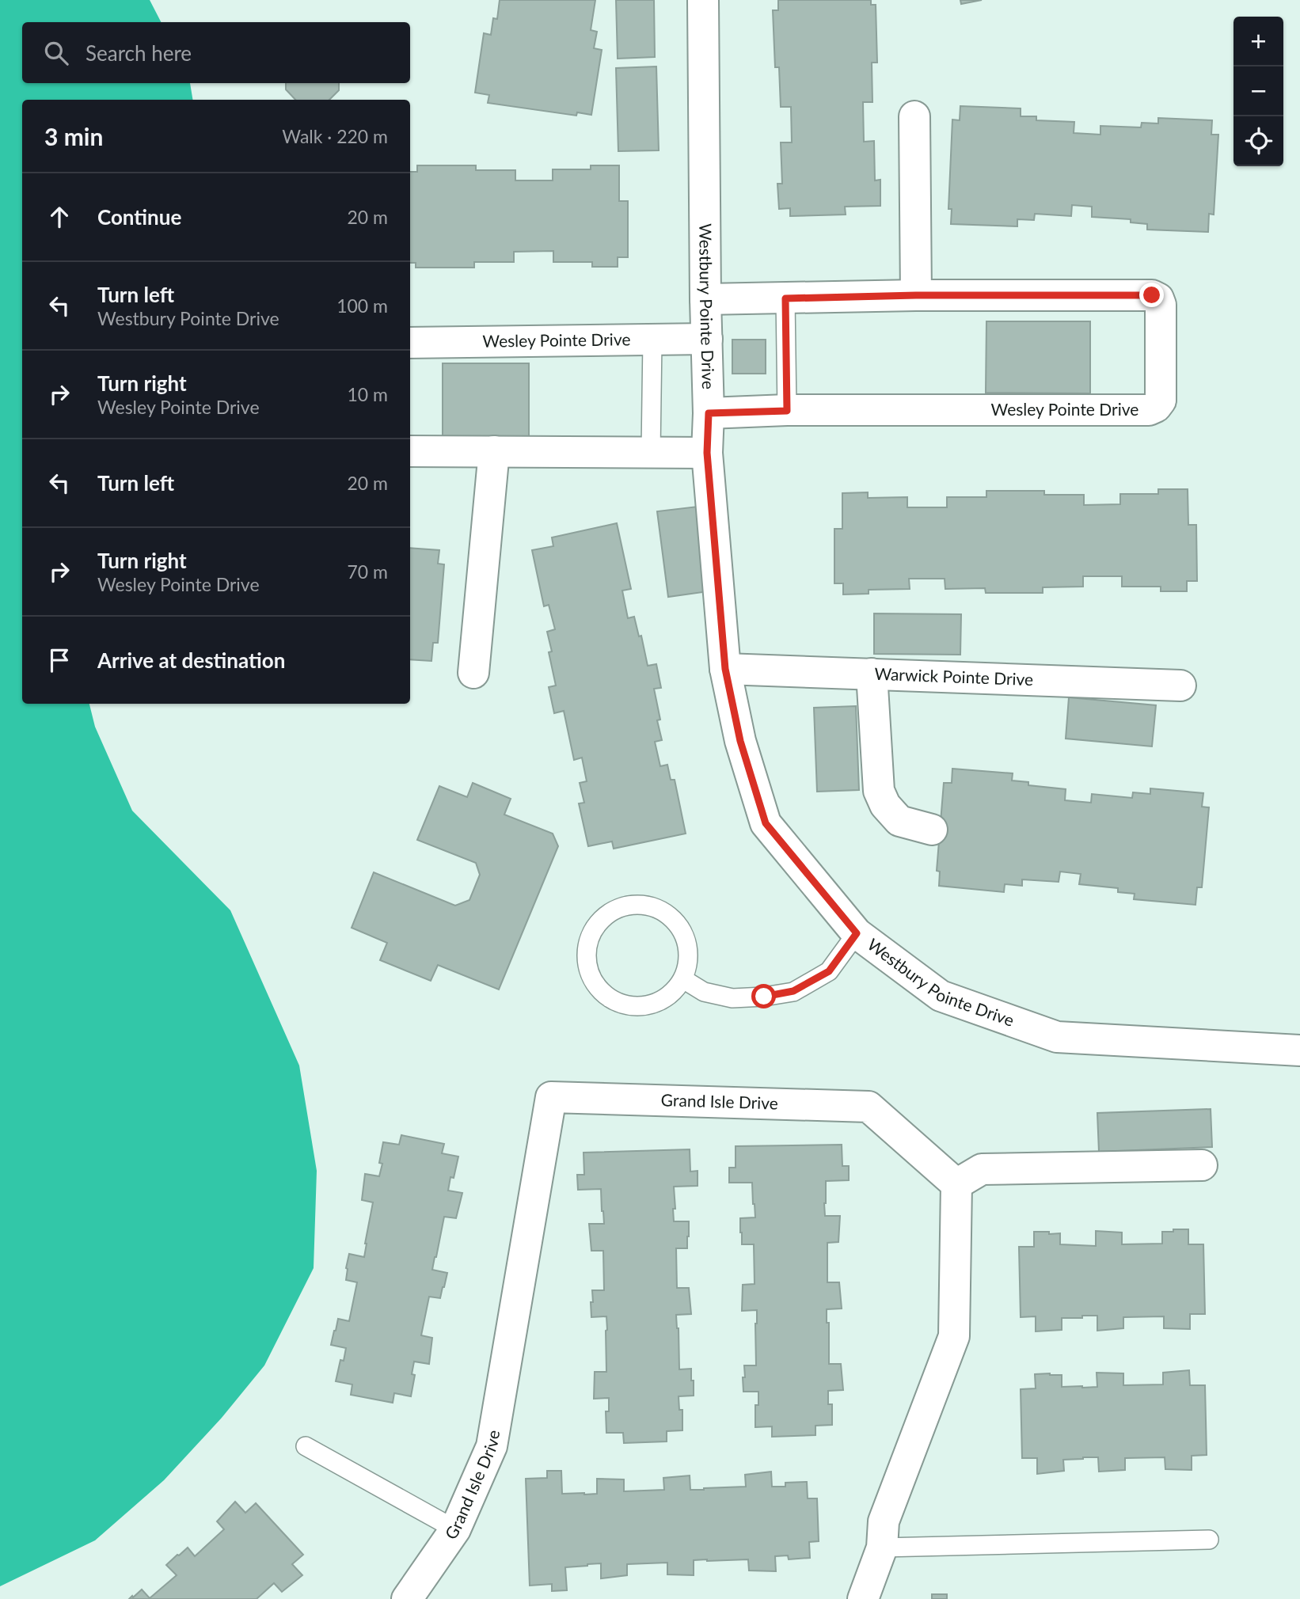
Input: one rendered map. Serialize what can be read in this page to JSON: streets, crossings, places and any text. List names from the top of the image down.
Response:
{
  "streets": {
    "street": [
      "Westbury Pointe Drive",
      "Wesley Pointe Drive",
      "Warwick Pointe Drive",
      "Grand Isle Drive"
    ]
  },
  "crossings": [
    ["Westbury Pointe Drive", "Wesley Pointe Drive"],
    ["Westbury Pointe Drive", "Warwick Pointe Drive"]
  ],
  "page": {
    "map_buttons": ["+", "−"],
    "search": "Search here",
    "heading": ["3 min", "Walk · 220 m"],
    "list": [
      ["Continue", "20 m"],
      ["Turn left", "Westbury Pointe Drive", "100 m"],
      ["Turn right", "Wesley Pointe Drive", "10 m"],
      ["Turn left", "20 m"],
      ["Turn right", "Wesley Pointe Drive", "70 m"],
      "Arrive at destination"
    ]
  }
}
